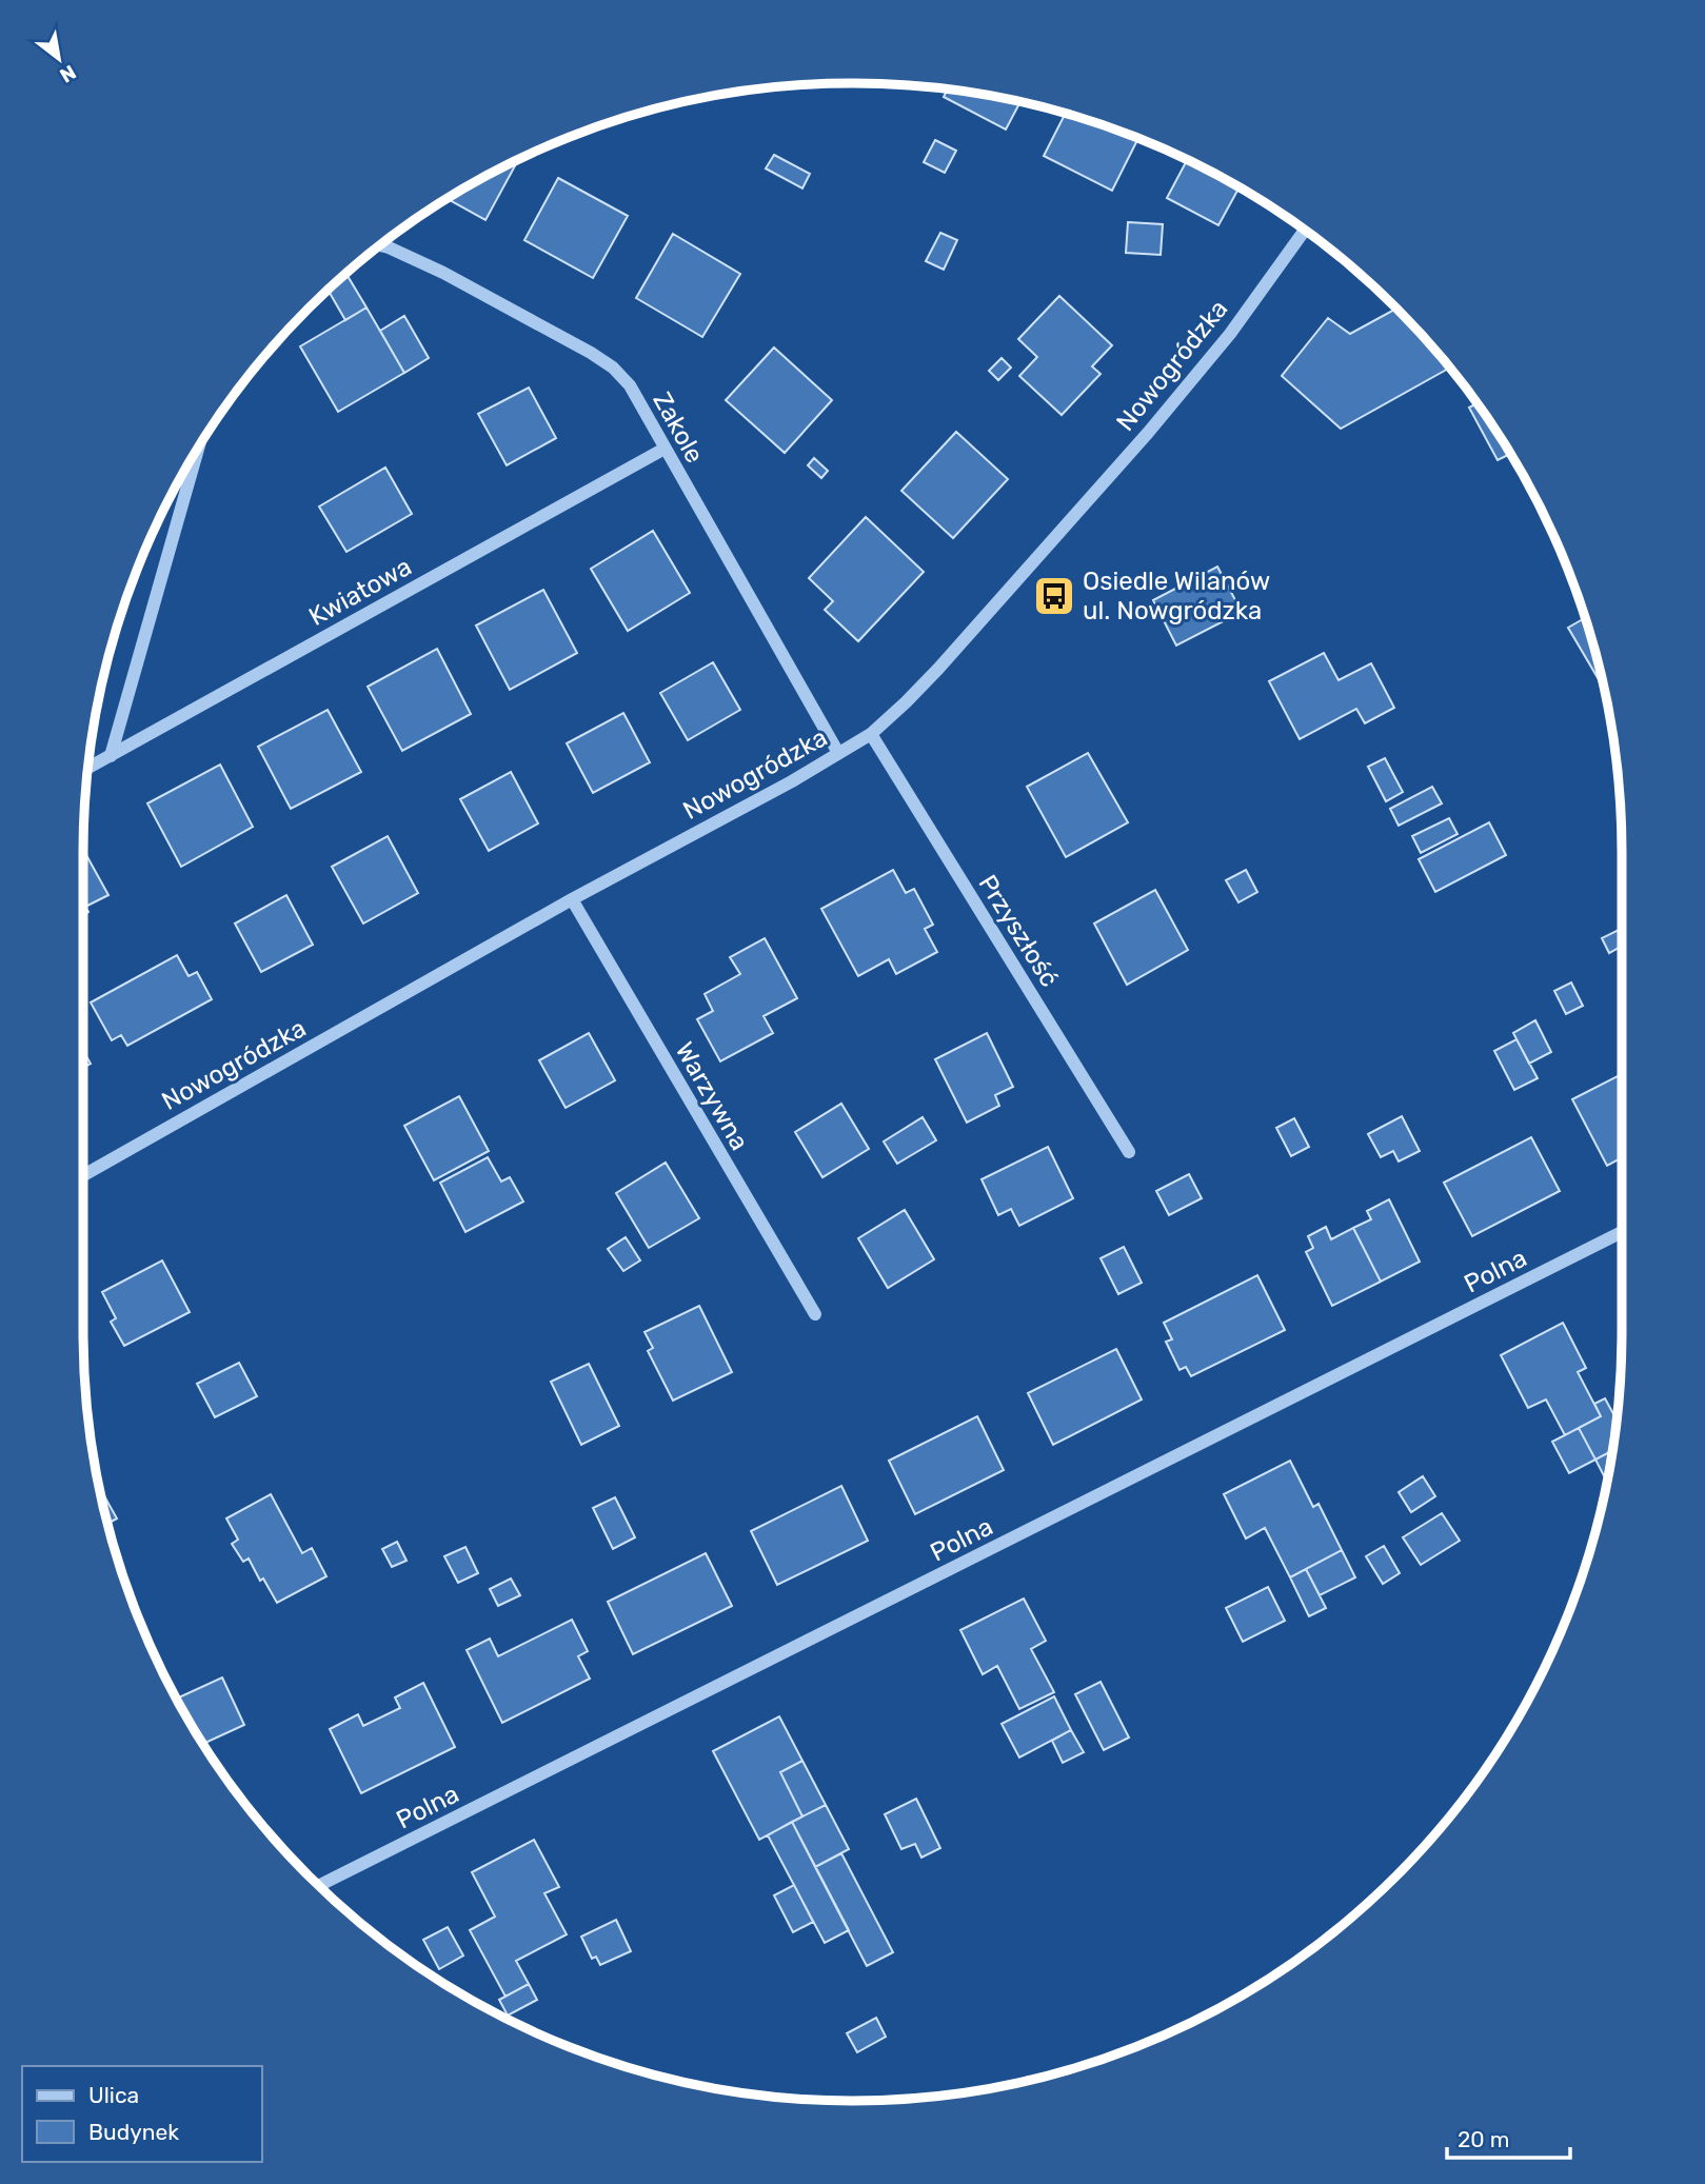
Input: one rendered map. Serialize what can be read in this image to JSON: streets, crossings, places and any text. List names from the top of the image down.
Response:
{
  "streets": {
    "street": [
      "Nowogródzka",
      "Zakole",
      "Kwiatowa",
      "Przyszłość",
      "Warzywna",
      "Polna"
    ]
  },
  "crossings": [
    ["Nowogródzka", "Zakole"],
    ["Nowogródzka", "Przyszłość"],
    ["Nowogródzka", "Warzywna"],
    ["Zakole", "Kwiatowa"]
  ],
  "places": {
    "bus stop": ["Osiedle Wilanów ul. Nowgródzka"]
  },
  "legend": ["Ulica", "Budynek"],
  "scale_bar": "20 m",
  "north": "bottom right"
}
